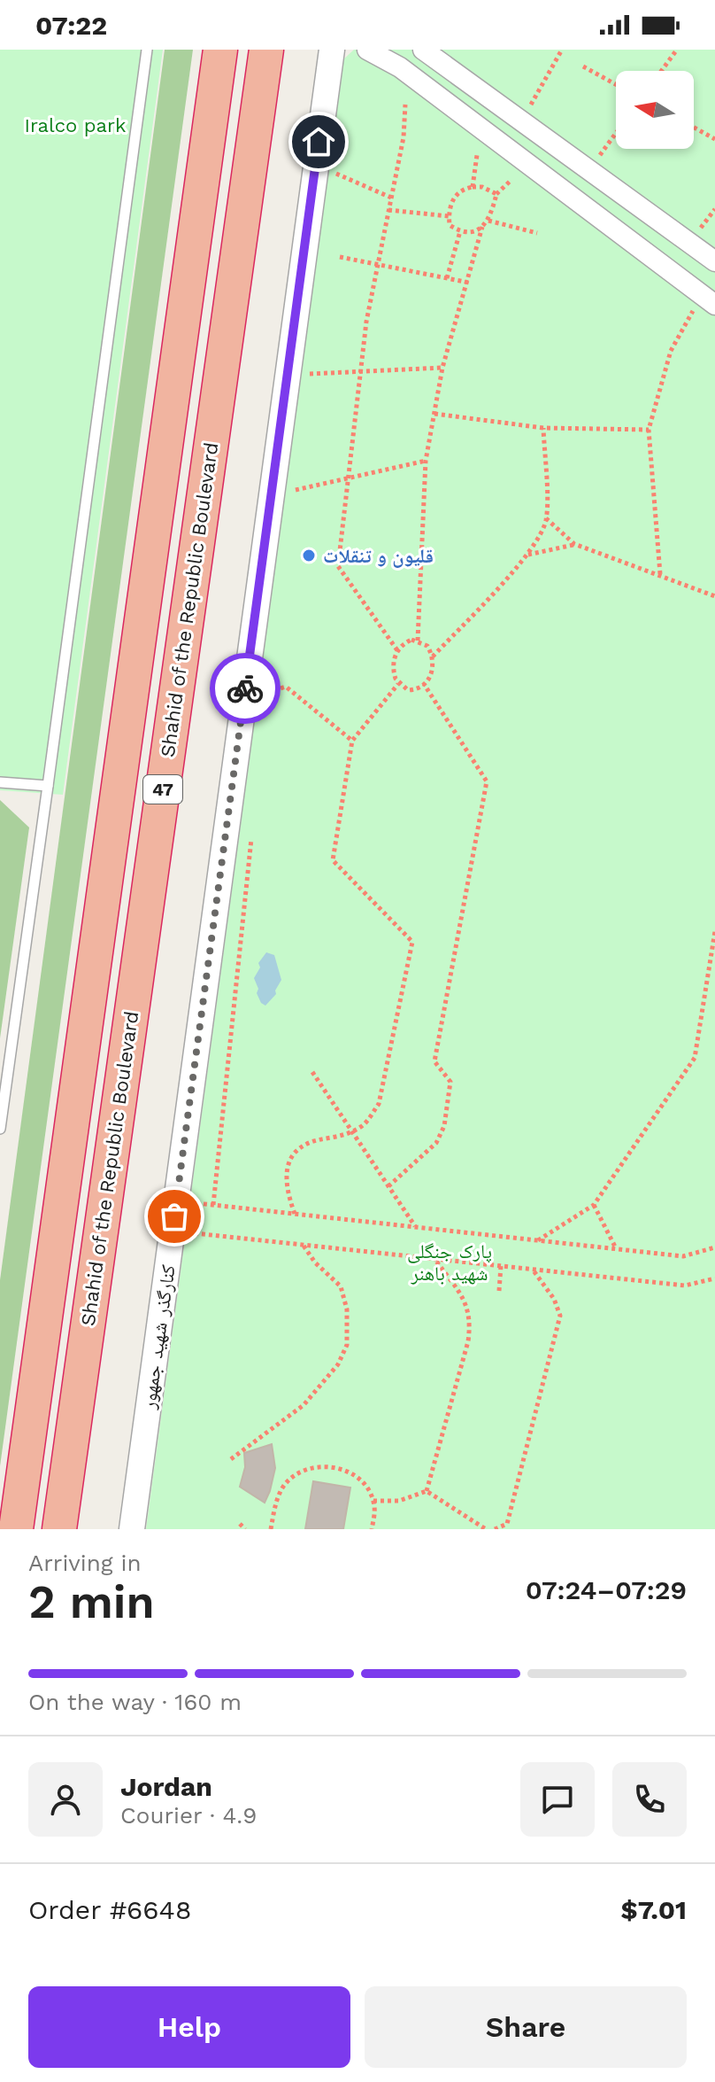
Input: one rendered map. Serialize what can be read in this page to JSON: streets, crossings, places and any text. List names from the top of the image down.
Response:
{
  "streets": {
    "highway": ["Shahid of the Republic Boulevard", "47"],
    "street": ["کنارگذر شهید جمهور"]
  },
  "parks": ["Iralco park", "پارک جنگلی شهید باهنر"],
  "places": ["قلیون و تنقلات"],
  "north": "left",
  "page": {
    "status": "07:22",
    "heading": ["2 min", "Arriving in", "07:24–07:29"],
    "panel": [
      "Jordan",
      "Courier · 4.9",
      "Order #6648",
      "$7.01"
    ],
    "bar": "On the way · 160 m",
    "buttons": ["Help", "Share"]
  }
}
